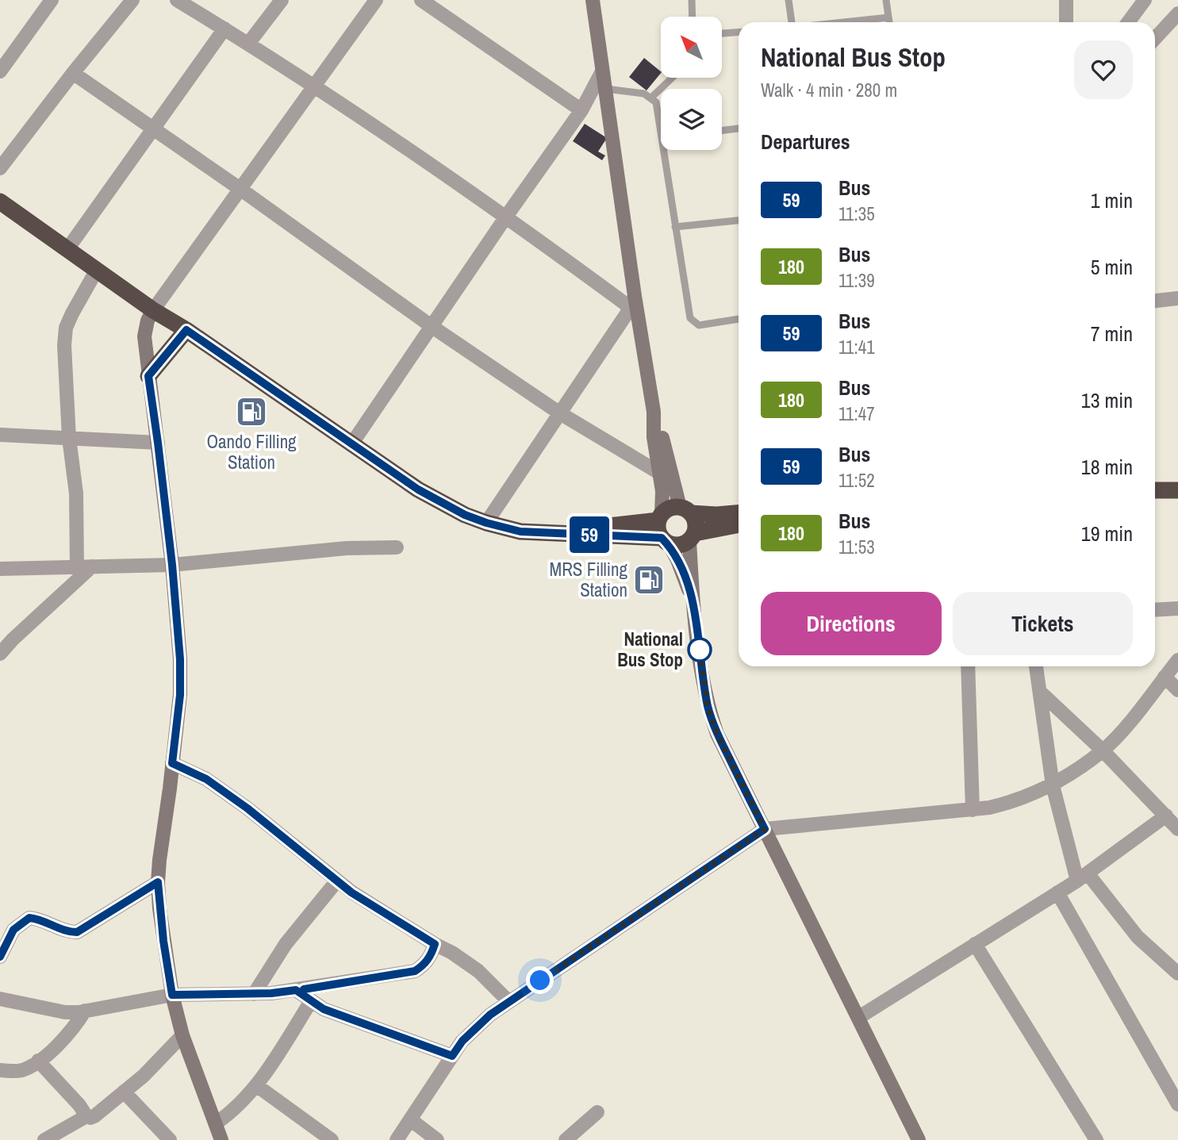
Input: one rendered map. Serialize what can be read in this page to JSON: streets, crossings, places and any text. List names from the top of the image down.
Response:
{
  "places": {
    "fuel station": ["Oando Filling Station", "MRS Filling Station"],
    "other": ["National Bus Stop"]
  },
  "lines": ["bus line 59"],
  "north": "top left",
  "page": {
    "on_map": "59",
    "heading": [
      ["National Bus Stop", "Walk · 4 min · 280 m"],
      "Departures"
    ],
    "list": [
      {
        "mark": "59",
        "name": "Bus",
        "note": "11:35",
        "value": "1 min"
      },
      {
        "mark": "180",
        "name": "Bus",
        "note": "11:39",
        "value": "5 min"
      },
      {
        "mark": "59",
        "name": "Bus",
        "note": "11:41",
        "value": "7 min"
      },
      {
        "mark": "180",
        "name": "Bus",
        "note": "11:47",
        "value": "13 min"
      },
      {
        "mark": "59",
        "name": "Bus",
        "note": "11:52",
        "value": "18 min"
      },
      {
        "mark": "180",
        "name": "Bus",
        "note": "11:53",
        "value": "19 min"
      }
    ],
    "buttons": ["Directions", "Tickets"]
  }
}
